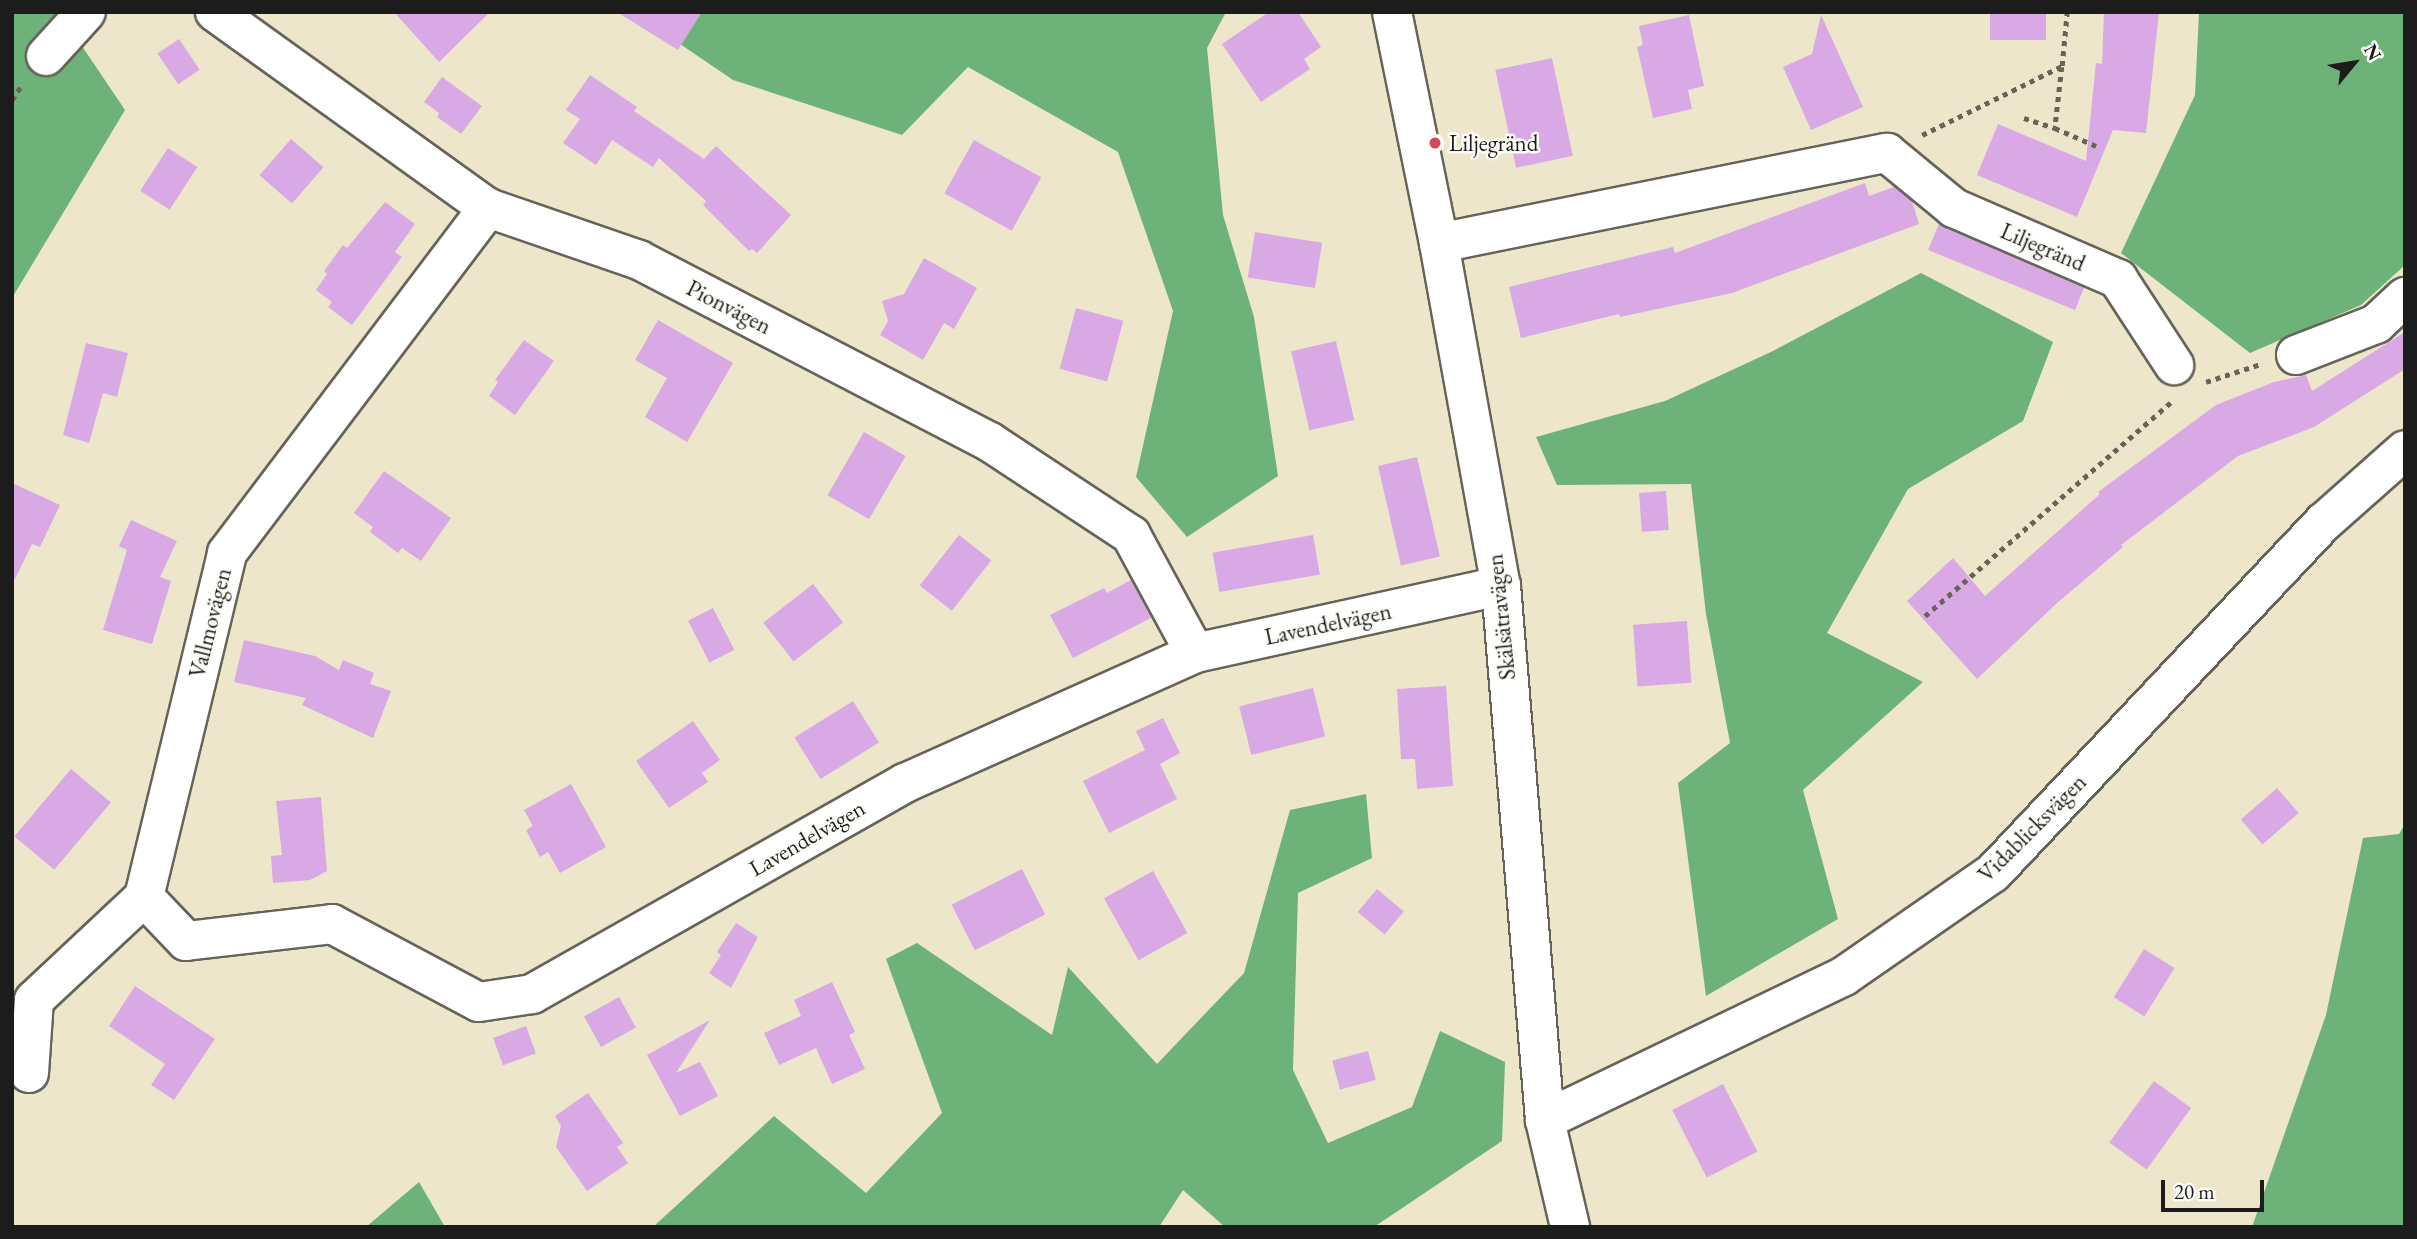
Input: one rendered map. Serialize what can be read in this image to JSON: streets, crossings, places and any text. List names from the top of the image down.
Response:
{
  "streets": {
    "street": [
      "Liljegränd",
      "Pionvägen",
      "Skälsätravägen",
      "Vallmovägen",
      "Lavendelvägen",
      "Vidablicksvägen"
    ]
  },
  "crossings": [
    ["Pionvägen", "Vallmovägen"],
    ["Pionvägen", "Lavendelvägen"],
    ["Skälsätravägen", "Lavendelvägen"],
    ["Skälsätravägen", "Vidablicksvägen"],
    ["Vallmovägen", "Lavendelvägen"]
  ],
  "places": ["Liljegränd"],
  "scale_bar": "20 m",
  "north": "top right"
}
